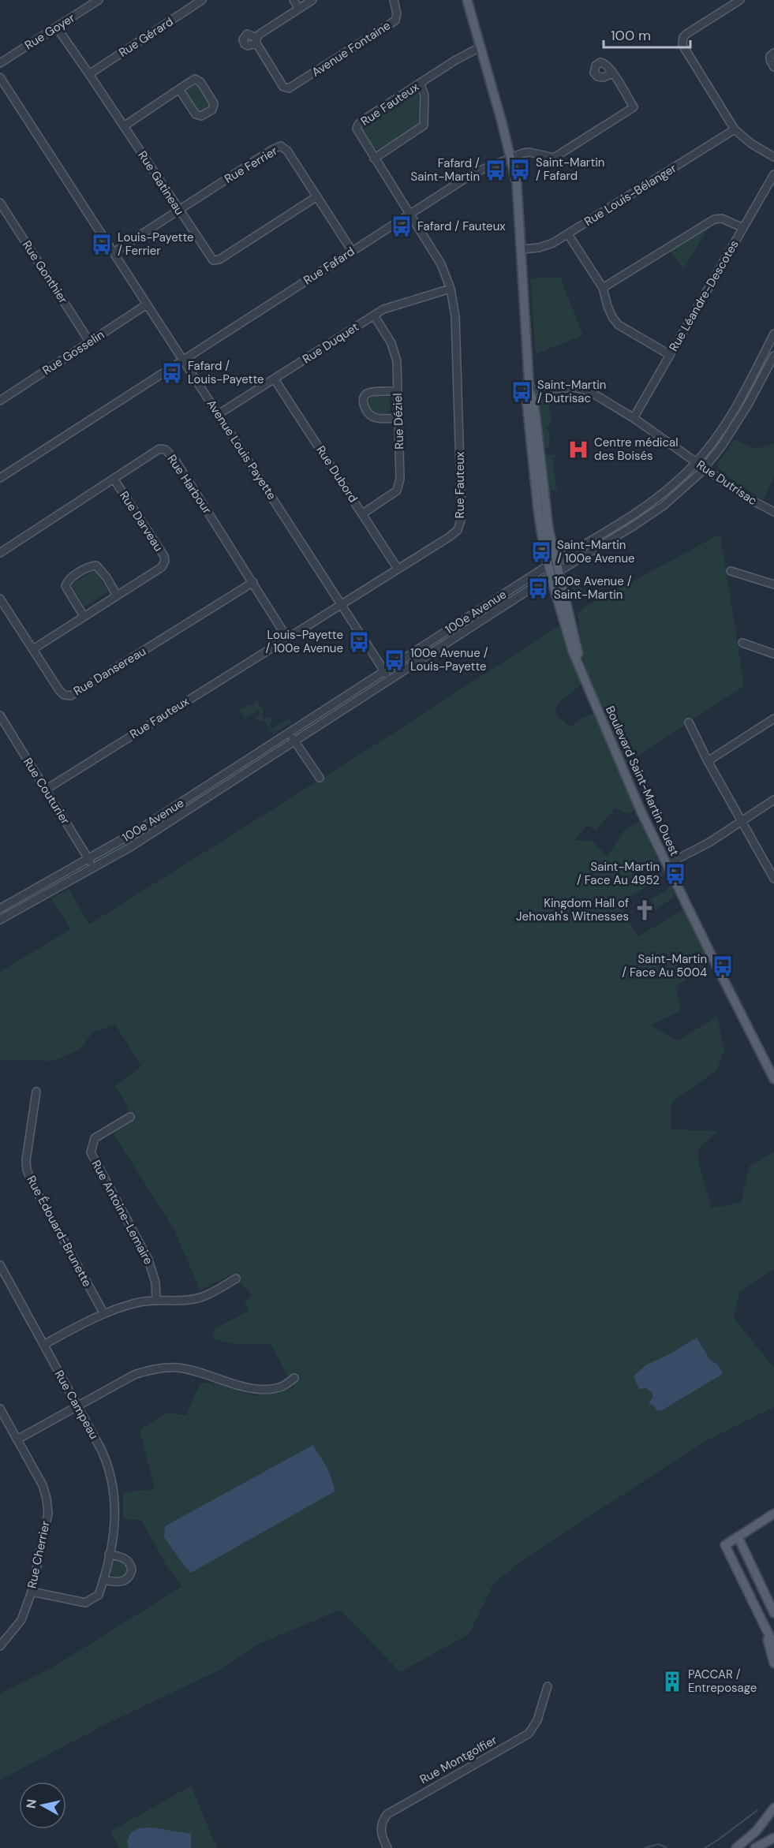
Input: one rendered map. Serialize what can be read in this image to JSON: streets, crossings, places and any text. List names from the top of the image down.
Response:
{
  "streets": {
    "main road": ["Boulevard Saint-Martin Ouest"],
    "street": [
      "Rue Goyer",
      "Rue Gérard",
      "Avenue Fontaine",
      "Rue Fauteux",
      "Rue Ferrier",
      "Rue Gatineau",
      "Rue Louis-Bélanger",
      "Rue Fafard",
      "Rue Gonthier",
      "Rue Léandre-Descotes",
      "Rue Duquet",
      "Rue Gosselin",
      "Rue Déziel",
      "Avenue Louis Payette",
      "Rue Dubord",
      "Rue Dutrisac",
      "Rue Harbour",
      "Rue Darveau",
      "100e Avenue",
      "Rue Dansereau",
      "Rue Couturier",
      "Rue Antoine-Lemaire",
      "Rue Édouard-Brunette",
      "Rue Campeau",
      "Rue Cherrier",
      "Rue Montgolfier"
    ]
  },
  "crossings": [
    ["Rue Goyer", "Rue Gatineau"],
    ["Rue Gérard", "Rue Gatineau"],
    ["Rue Fauteux", "Rue Fafard"],
    ["Rue Fauteux", "Rue Duquet"],
    ["Rue Fauteux", "Avenue Louis Payette"],
    ["Rue Fauteux", "Rue Dubord"],
    ["Rue Fauteux", "Rue Harbour"],
    ["Rue Fauteux", "Boulevard Saint-Martin Ouest"],
    ["Rue Fauteux", "Rue Couturier"],
    ["Rue Ferrier", "Rue Gatineau"],
    ["Rue Ferrier", "Rue Fafard"],
    ["Rue Ferrier", "Avenue Louis Payette"],
    ["Rue Louis-Bélanger", "Boulevard Saint-Martin Ouest"],
    ["Rue Fafard", "Avenue Louis Payette"],
    ["Rue Fafard", "Boulevard Saint-Martin Ouest"],
    ["Rue Gonthier", "Rue Gosselin"],
    ["Rue Léandre-Descotes", "Rue Dutrisac"],
    ["Rue Duquet", "Rue Déziel"],
    ["Rue Duquet", "Avenue Louis Payette"],
    ["Rue Duquet", "Rue Dubord"],
    ["Rue Gosselin", "Avenue Louis Payette"],
    ["Rue Déziel", "Rue Dubord"],
    ["Avenue Louis Payette", "100e Avenue"],
    ["Rue Dutrisac", "100e Avenue"],
    ["Rue Dutrisac", "Boulevard Saint-Martin Ouest"],
    ["Rue Harbour", "Rue Darveau"],
    ["Rue Harbour", "Rue Dansereau"],
    ["Rue Darveau", "Rue Dansereau"],
    ["100e Avenue", "Boulevard Saint-Martin Ouest"],
    ["100e Avenue", "Rue Couturier"],
    ["Rue Campeau", "Rue Cherrier"]
  ],
  "places": {
    "bus stop": [
      "Saint-Martin / Fafard",
      "Fafard / Saint-Martin",
      "Fafard / Fauteux",
      "Louis-Payette / Ferrier",
      "Fafard / Louis-Payette",
      "Saint-Martin / Dutrisac",
      "Saint-Martin / 100e Avenue",
      "100e Avenue / Saint-Martin",
      "Louis-Payette / 100e Avenue",
      "100e Avenue / Louis-Payette",
      "Saint-Martin / Face Au 4952",
      "Saint-Martin / Face Au 5004"
    ],
    "hospital": ["Centre médical des Boisés"],
    "church": ["Kingdom Hall of Jehovah's Witnesses"],
    "building": ["PACCAR / Entreposage"]
  },
  "scale_bar": "100 m",
  "north": "left"
}
